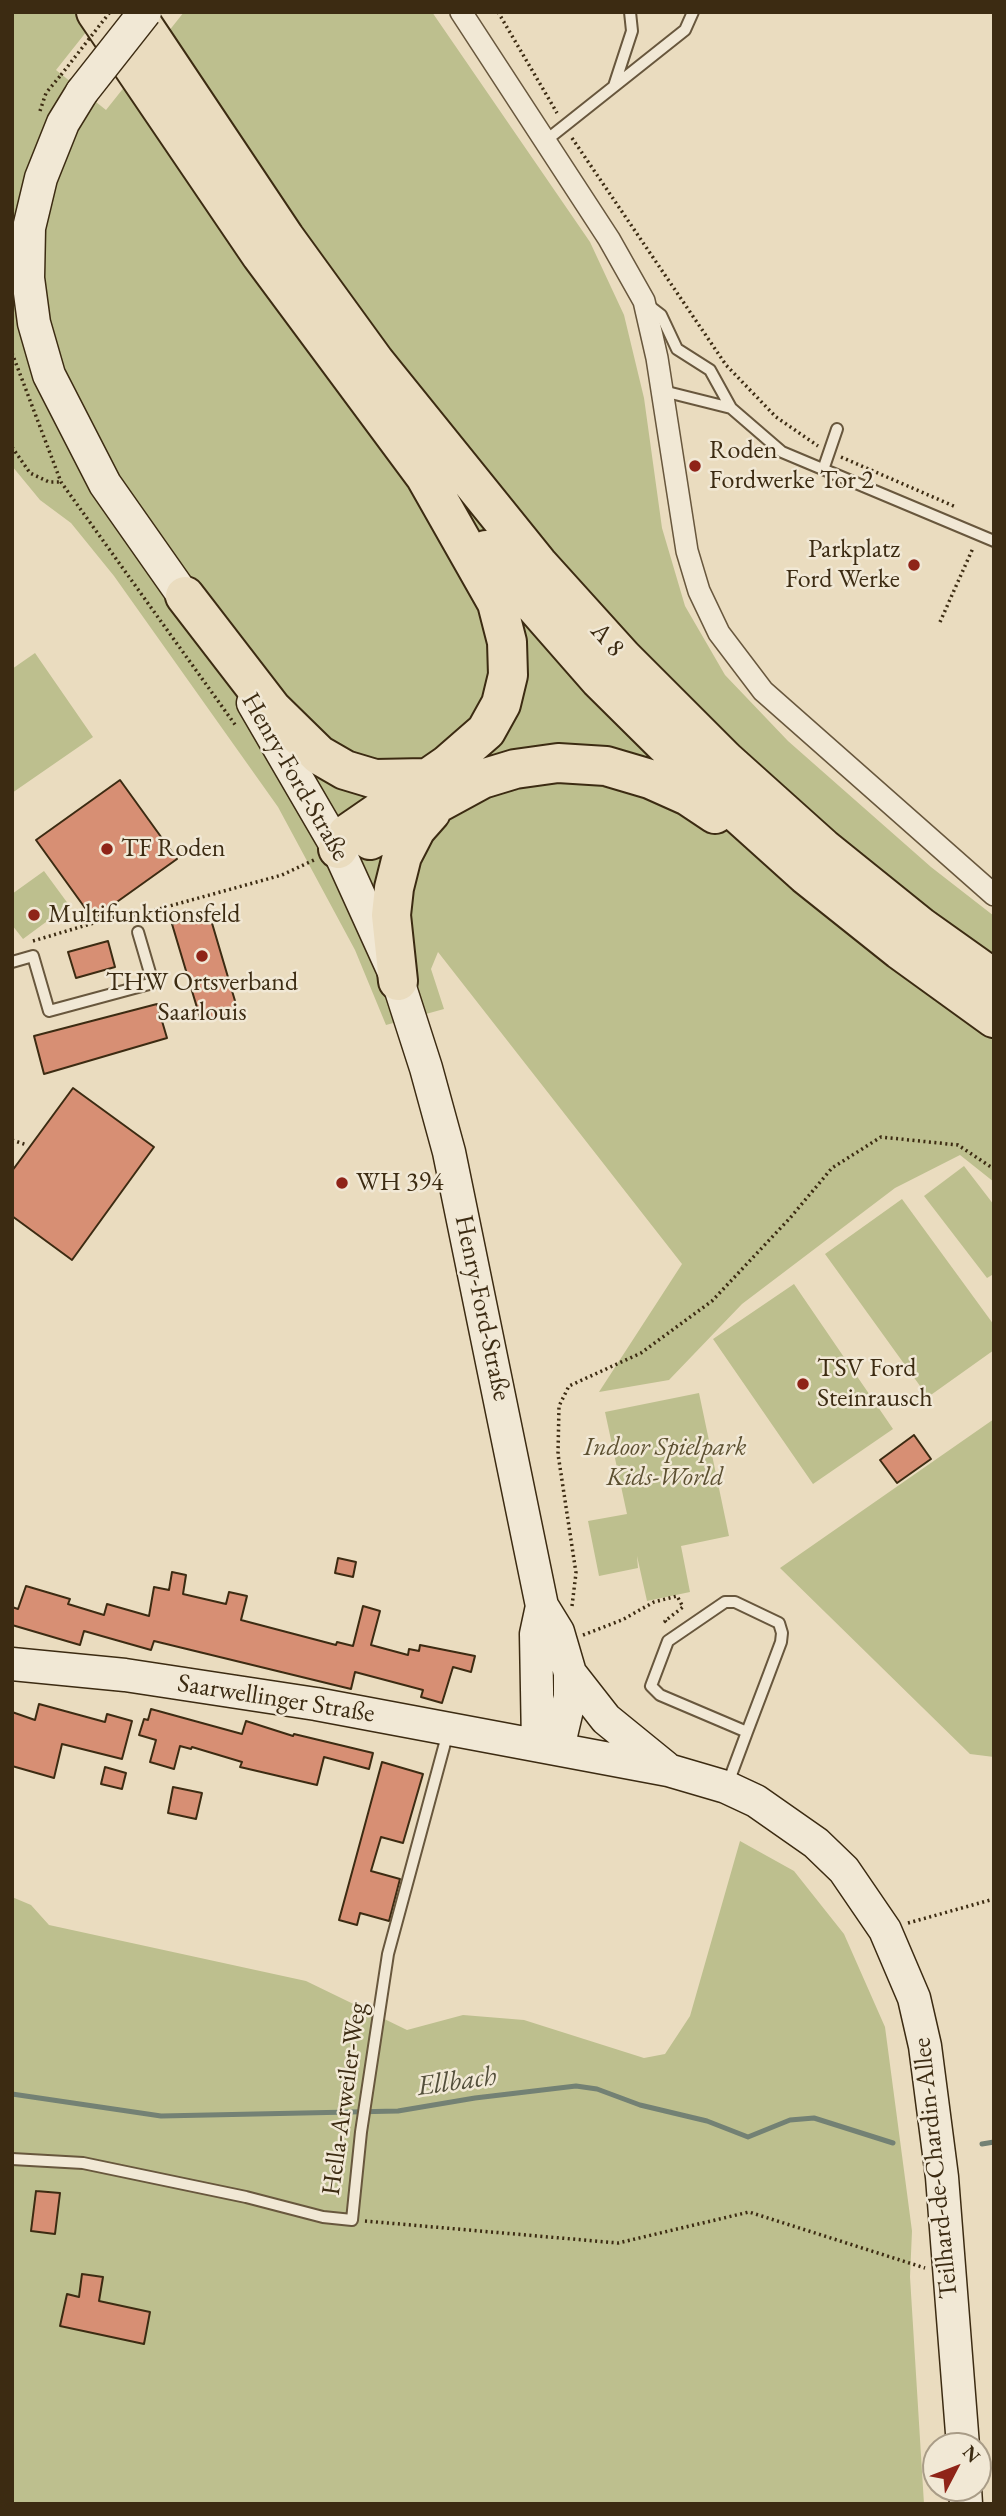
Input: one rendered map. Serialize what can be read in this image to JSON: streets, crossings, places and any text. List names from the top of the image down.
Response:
{
  "streets": {
    "highway": ["A 8"],
    "street": ["Henry-Ford-Straße", "Saarwellinger Straße", "Teilhard-de-Chardin-Allee"],
    "lane": ["Hella-Arweiler-Weg"]
  },
  "crossings": [
    ["Henry-Ford-Straße", "Saarwellinger Straße"],
    ["Henry-Ford-Straße", "Teilhard-de-Chardin-Allee"],
    ["Saarwellinger Straße", "Hella-Arweiler-Weg"],
    ["Saarwellinger Straße", "Teilhard-de-Chardin-Allee"]
  ],
  "water": ["Ellbach"],
  "parks": ["Indoor Spielpark Kids-World"],
  "places": [
    "Roden Fordwerke Tor 2",
    "Parkplatz Ford Werke",
    "TF Roden",
    "Multifunktionsfeld",
    "THW Ortsverband Saarlouis",
    "WH 394",
    "TSV Ford Steinrausch"
  ],
  "north": "top right"
}
